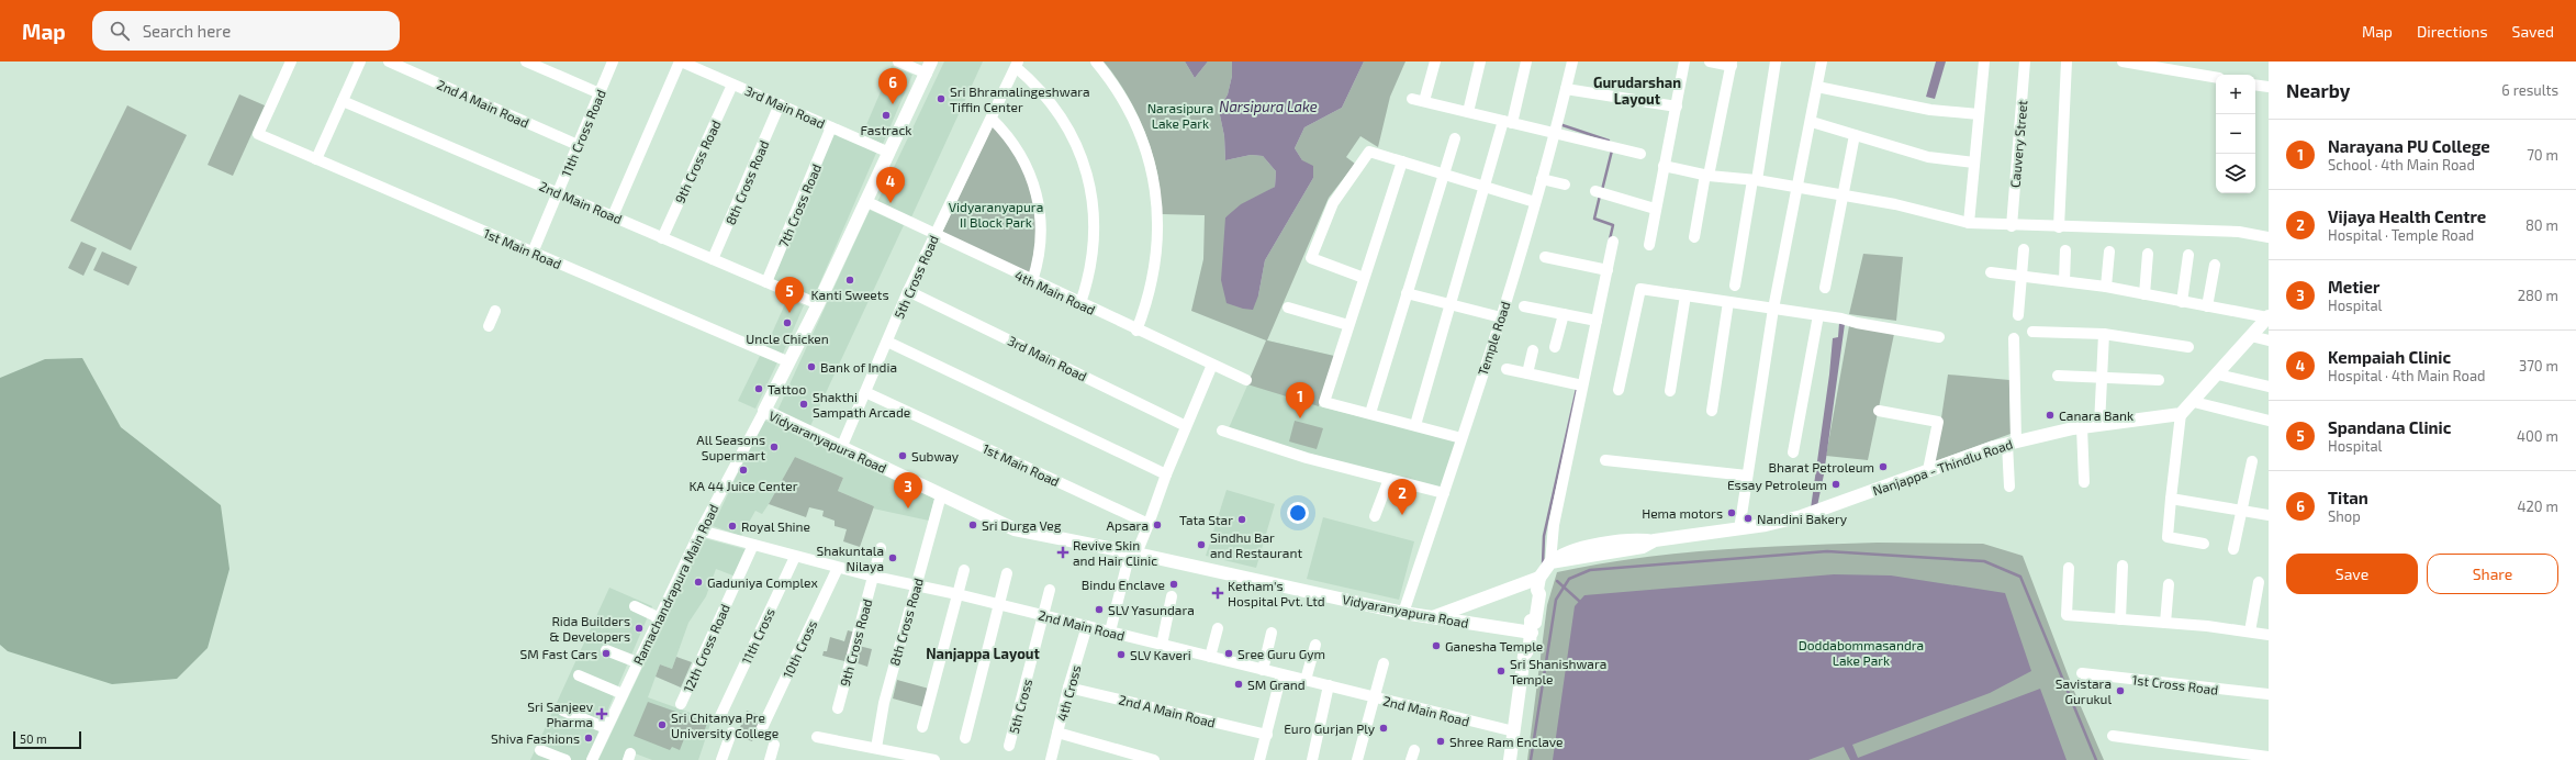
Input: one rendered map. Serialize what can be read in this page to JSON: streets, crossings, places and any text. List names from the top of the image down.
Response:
{
  "streets": {
    "main road": ["Vidyaranyapura Road", "Nanjappa - Thindlu Road"],
    "street": [
      "2nd A Main Road",
      "3rd Main Road",
      "11th Cross Road",
      "Cauvery Street",
      "9th Cross Road",
      "8th Cross Road",
      "2nd Main Road",
      "7th Cross Road",
      "1st Main Road",
      "5th Cross Road",
      "4th Main Road",
      "Temple Road",
      "Ramachandrapura Main Road",
      "11th Cross",
      "12th Cross Road",
      "10th Cross",
      "1st Cross Road",
      "4th Cross",
      "5th Cross"
    ]
  },
  "crossings": [
    ["2nd A Main Road", "11th Cross Road"],
    ["2nd A Main Road", "4th Cross"],
    ["3rd Main Road", "9th Cross Road"],
    ["3rd Main Road", "8th Cross Road"],
    ["3rd Main Road", "7th Cross Road"],
    ["3rd Main Road", "5th Cross Road"],
    ["3rd Main Road", "Vidyaranyapura Road"],
    ["11th Cross Road", "2nd Main Road"],
    ["11th Cross Road", "1st Main Road"],
    ["9th Cross Road", "2nd Main Road"],
    ["8th Cross Road", "2nd Main Road"],
    ["8th Cross Road", "Vidyaranyapura Road"],
    ["2nd Main Road", "7th Cross Road"],
    ["2nd Main Road", "Vidyaranyapura Road"],
    ["2nd Main Road", "Ramachandrapura Main Road"],
    ["2nd Main Road", "11th Cross"],
    ["2nd Main Road", "12th Cross Road"],
    ["2nd Main Road", "10th Cross"],
    ["2nd Main Road", "4th Cross"],
    ["2nd Main Road", "5th Cross"],
    ["1st Main Road", "5th Cross Road"],
    ["1st Main Road", "Vidyaranyapura Road"],
    ["5th Cross Road", "4th Main Road"],
    ["5th Cross Road", "Vidyaranyapura Road"],
    ["4th Main Road", "Vidyaranyapura Road"],
    ["Temple Road", "Vidyaranyapura Road"],
    ["Vidyaranyapura Road", "Ramachandrapura Main Road"]
  ],
  "districts": ["Gurudarshan Layout", "Nanjappa Layout"],
  "water": ["Narsipura Lake"],
  "parks": ["Narasipura Lake Park", "Vidyaranyapura II Block Park", "Doddabommasandra Lake Park"],
  "places": {
    "other": [
      "Sri Bhramalingeshwara Tiffin Center",
      "Fastrack",
      "Kanti Sweets",
      "Uncle Chicken",
      "Bank of India",
      "Tattoo",
      "Shakthi Sampath Arcade",
      "Canara Bank",
      "All Seasons Supermart",
      "Subway",
      "Bharat Petroleum",
      "KA 44 Juice Center",
      "Essay Petroleum",
      "Hema motors",
      "Nandini Bakery",
      "Tata Star",
      "Sri Durga Veg",
      "Apsara",
      "Royal Shine",
      "Sindhu Bar and Restaurant",
      "Shakuntala Nilaya",
      "Gaduniya Complex",
      "Bindu Enclave",
      "SLV Yasundara",
      "Rida Builders & Developers",
      "Ganesha Temple",
      "SM Fast Cars",
      "Sree Guru Gym",
      "SLV Kaveri",
      "Sri Shanishwara Temple",
      "SM Grand",
      "Savistara Gurukul",
      "Sri Chitanya Pre University College",
      "Euro Gurjan Ply",
      "Shiva Fashions",
      "Shree Ram Enclave"
    ],
    "health": ["Revive Skin and Hair Clinic", "Ketham's Hospital Pvt. Ltd", "Sri Sanjeev Pharma"]
  },
  "scale_bar": "50 m",
  "page": {
    "header": "Map",
    "search": "Search here",
    "nav": ["Map", "Directions", "Saved"],
    "heading": ["Nearby", "6 results"],
    "pins": [
      "6",
      "4",
      "5",
      "1",
      "3",
      "2"
    ],
    "map_buttons": ["+", "−"],
    "list": [
      {
        "mark": "1",
        "name": "Narayana PU College",
        "note": "School · 4th Main Road",
        "value": "70 m"
      },
      {
        "mark": "2",
        "name": "Vijaya Health Centre",
        "note": "Hospital · Temple Road",
        "value": "80 m"
      },
      {
        "mark": "3",
        "name": "Metier",
        "note": "Hospital",
        "value": "280 m"
      },
      {
        "mark": "4",
        "name": "Kempaiah Clinic",
        "note": "Hospital · 4th Main Road",
        "value": "370 m"
      },
      {
        "mark": "5",
        "name": "Spandana Clinic",
        "note": "Hospital",
        "value": "400 m"
      },
      {
        "mark": "6",
        "name": "Titan",
        "note": "Shop",
        "value": "420 m"
      }
    ],
    "buttons": ["Save", "Share"],
    "scale": "50 m"
  }
}
